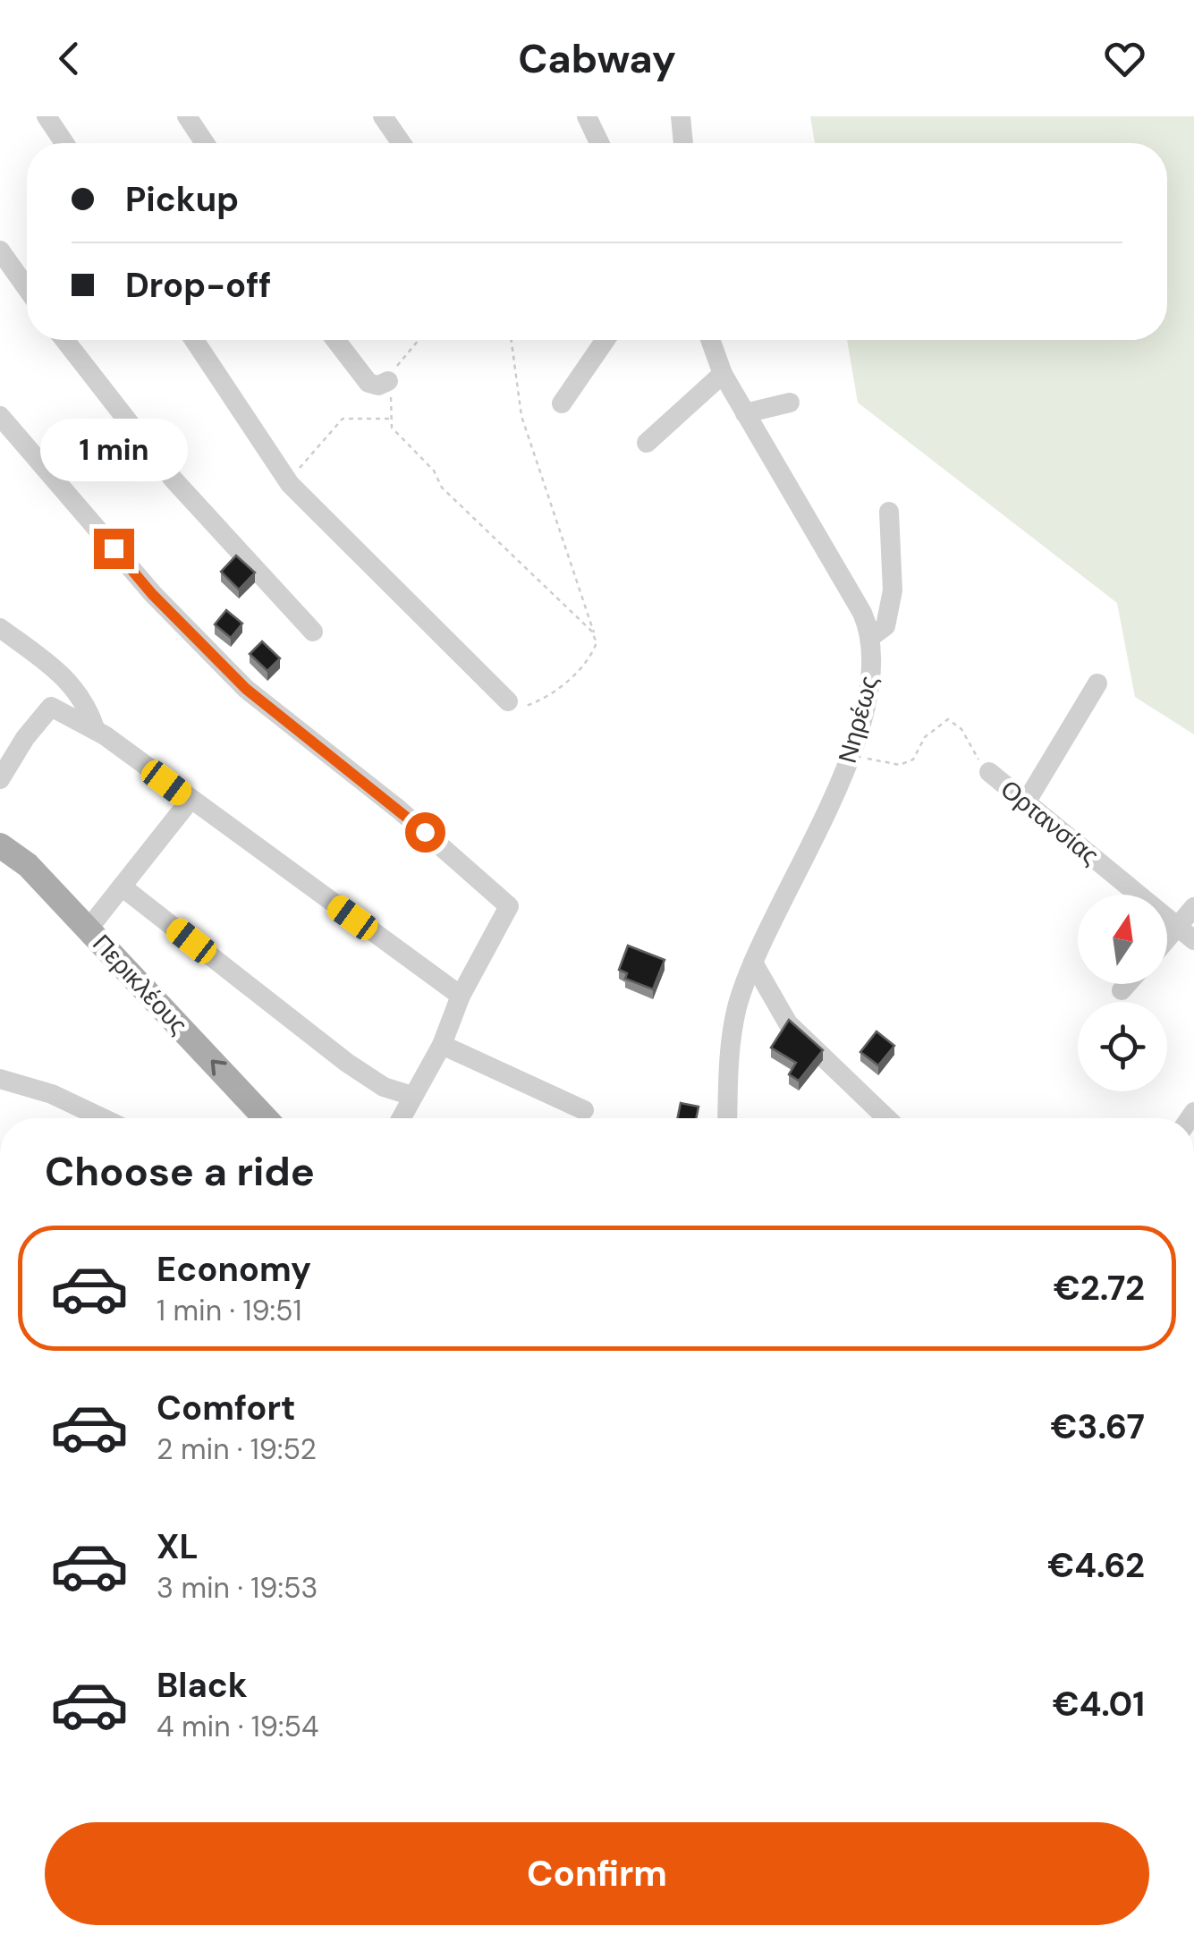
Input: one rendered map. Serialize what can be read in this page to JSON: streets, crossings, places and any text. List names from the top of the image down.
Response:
{
  "streets": {
    "main road": ["Περικλέους"],
    "street": ["Νηρέως", "Ορτανσίας"]
  },
  "one_way": ["Περικλέους"],
  "north": "top",
  "page": {
    "header": "Cabway",
    "banner": ["Pickup", "Drop-off"],
    "bubble": "1 min",
    "heading": "Choose a ride",
    "list": [
      {
        "name": "Economy",
        "note": "1 min · 19:51",
        "value": "€2.72"
      },
      {
        "name": "Comfort",
        "note": "2 min · 19:52",
        "value": "€3.67"
      },
      {
        "name": "XL",
        "note": "3 min · 19:53",
        "value": "€4.62"
      },
      {
        "name": "Black",
        "note": "4 min · 19:54",
        "value": "€4.01"
      }
    ],
    "buttons": "Confirm"
  }
}
